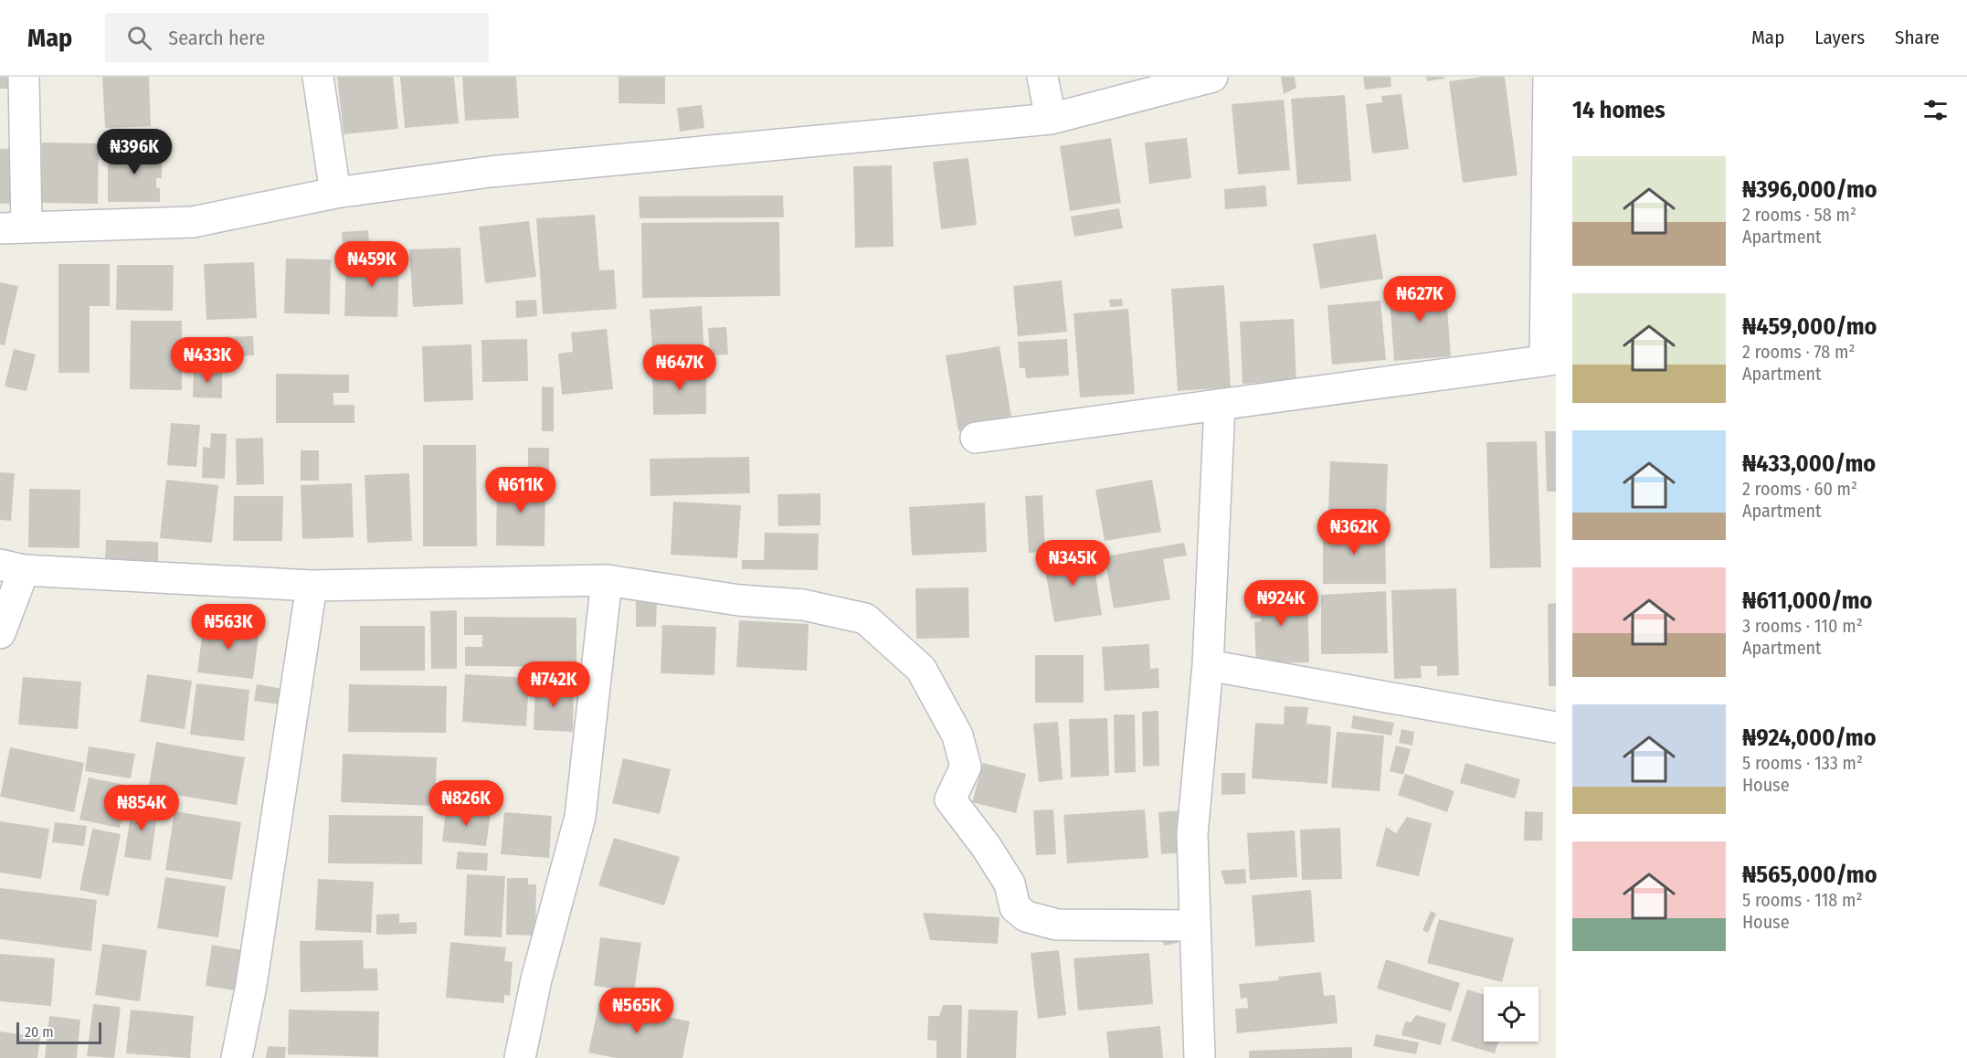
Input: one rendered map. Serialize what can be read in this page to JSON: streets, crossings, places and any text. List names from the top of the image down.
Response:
{
  "scale_bar": "20 m",
  "page": {
    "header": "Map",
    "search": "Search here",
    "nav": ["Map", "Layers", "Share"],
    "heading": "14 homes",
    "price": [
      "₦396K",
      "₦459K",
      "₦627K",
      "₦433K",
      "₦647K",
      "₦611K",
      "₦362K",
      "₦345K",
      "₦924K",
      "₦563K",
      "₦742K",
      "₦826K",
      "₦854K",
      "₦565K"
    ],
    "list": [
      {
        "name": "₦396,000/mo",
        "note": "2 rooms · 58 m² · Apartment"
      },
      {
        "name": "₦459,000/mo",
        "note": "2 rooms · 78 m² · Apartment"
      },
      {
        "name": "₦433,000/mo",
        "note": "2 rooms · 60 m² · Apartment"
      },
      {
        "name": "₦611,000/mo",
        "note": "3 rooms · 110 m² · Apartment"
      },
      {
        "name": "₦924,000/mo",
        "note": "5 rooms · 133 m² · House"
      },
      {
        "name": "₦565,000/mo",
        "note": "5 rooms · 118 m² · House"
      }
    ],
    "scale": "20 m"
  }
}
